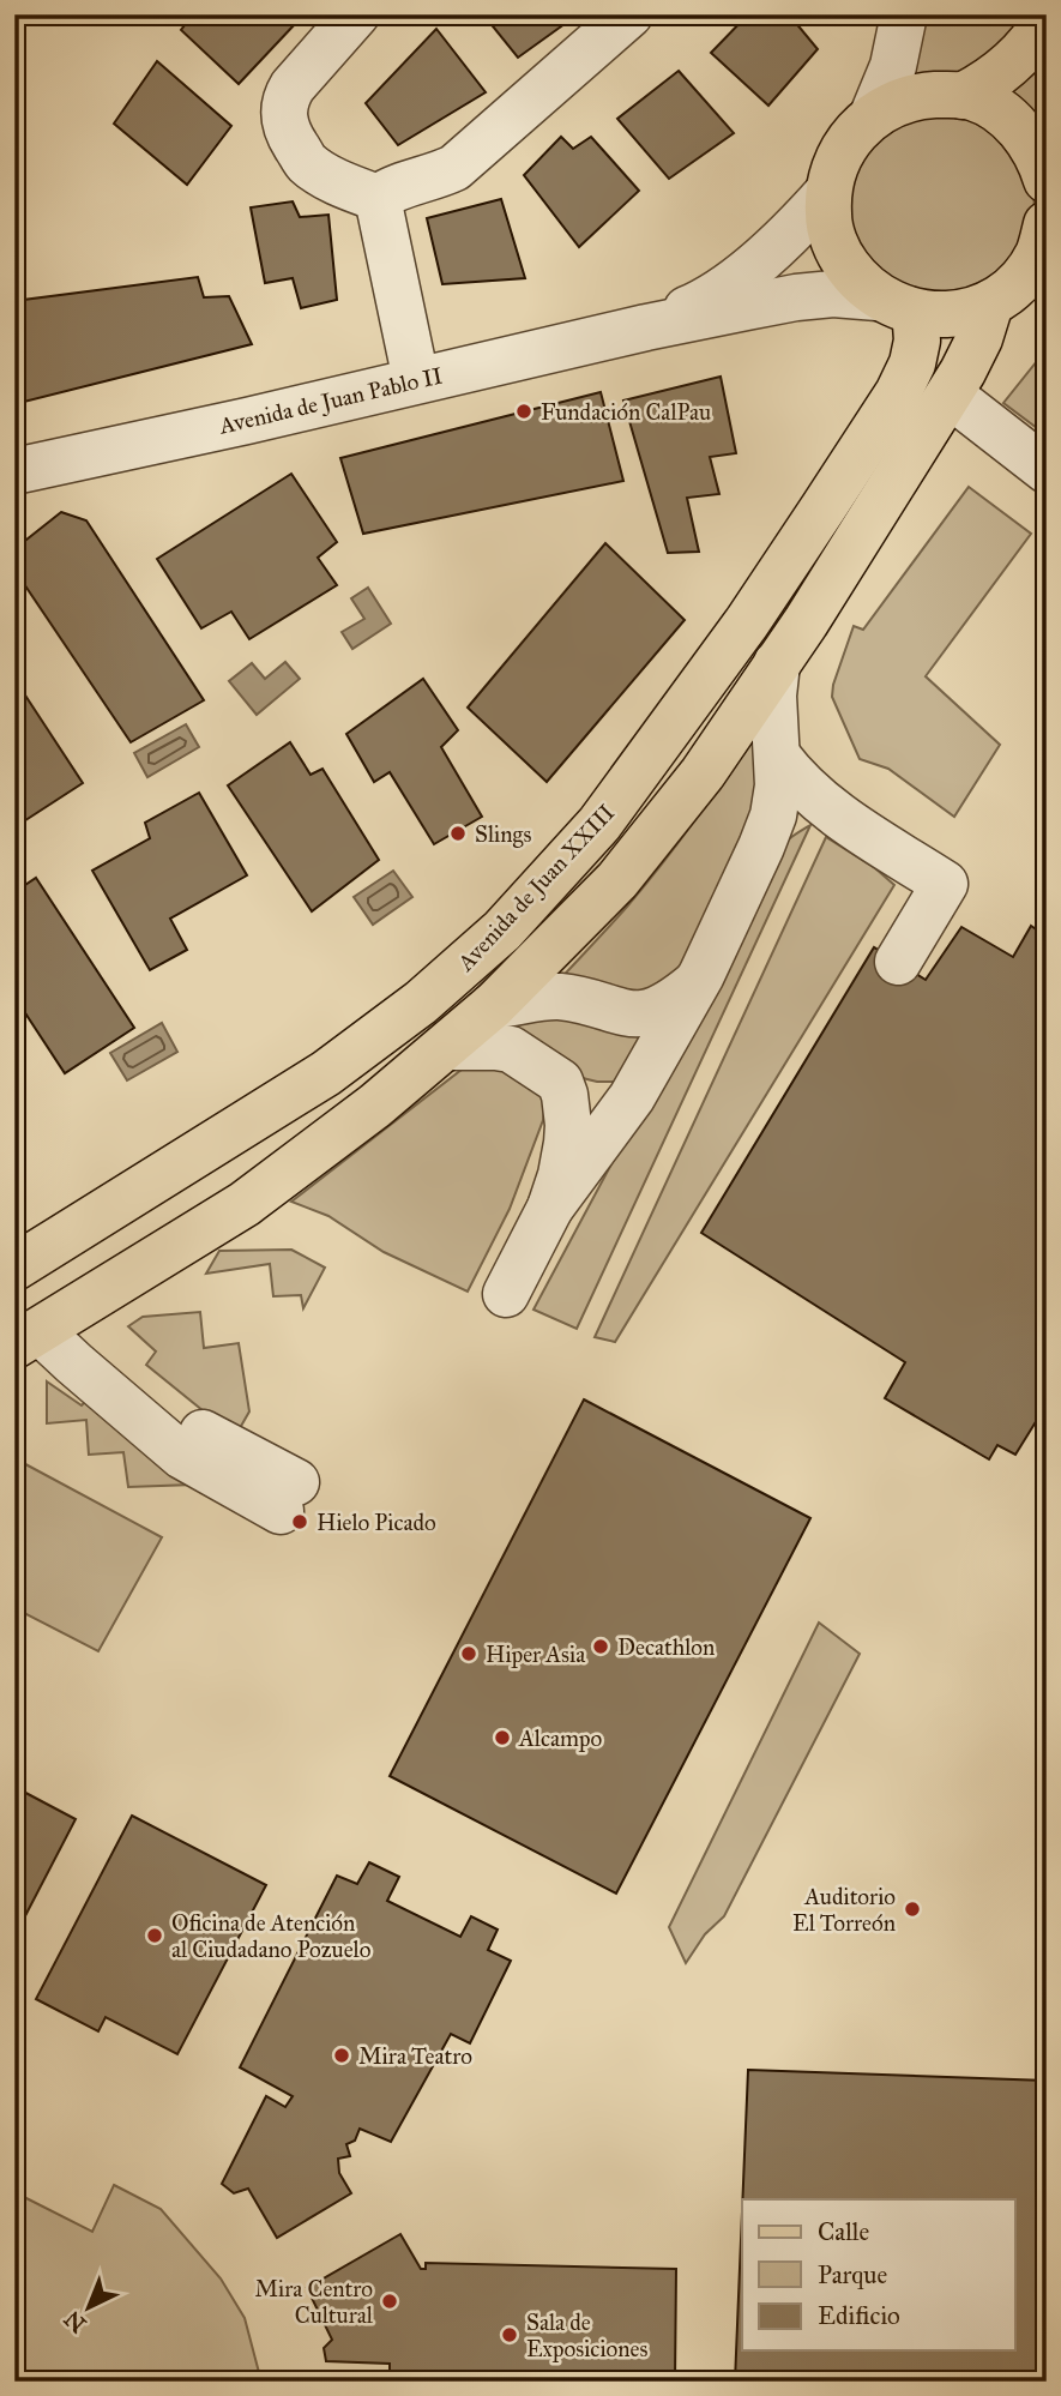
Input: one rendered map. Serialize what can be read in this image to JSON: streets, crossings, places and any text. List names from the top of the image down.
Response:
{
  "streets": {
    "main road": ["Avenida de Juan XXIII"],
    "street": ["Avenida de Juan Pablo II"]
  },
  "crossings": [
    ["Avenida de Juan Pablo II", "Avenida de Juan XXIII"]
  ],
  "places": [
    "Fundación CalPau",
    "Slings",
    "Hielo Picado",
    "Decathlon",
    "Hiper Asia",
    "Alcampo",
    "Auditorio El Torreón",
    "Oficina de Atención al Ciudadano Pozuelo",
    "Mira Teatro",
    "Mira Centro Cultural",
    "Sala de Exposiciones"
  ],
  "legend": ["Calle", "Parque", "Edificio"],
  "north": "bottom left"
}
